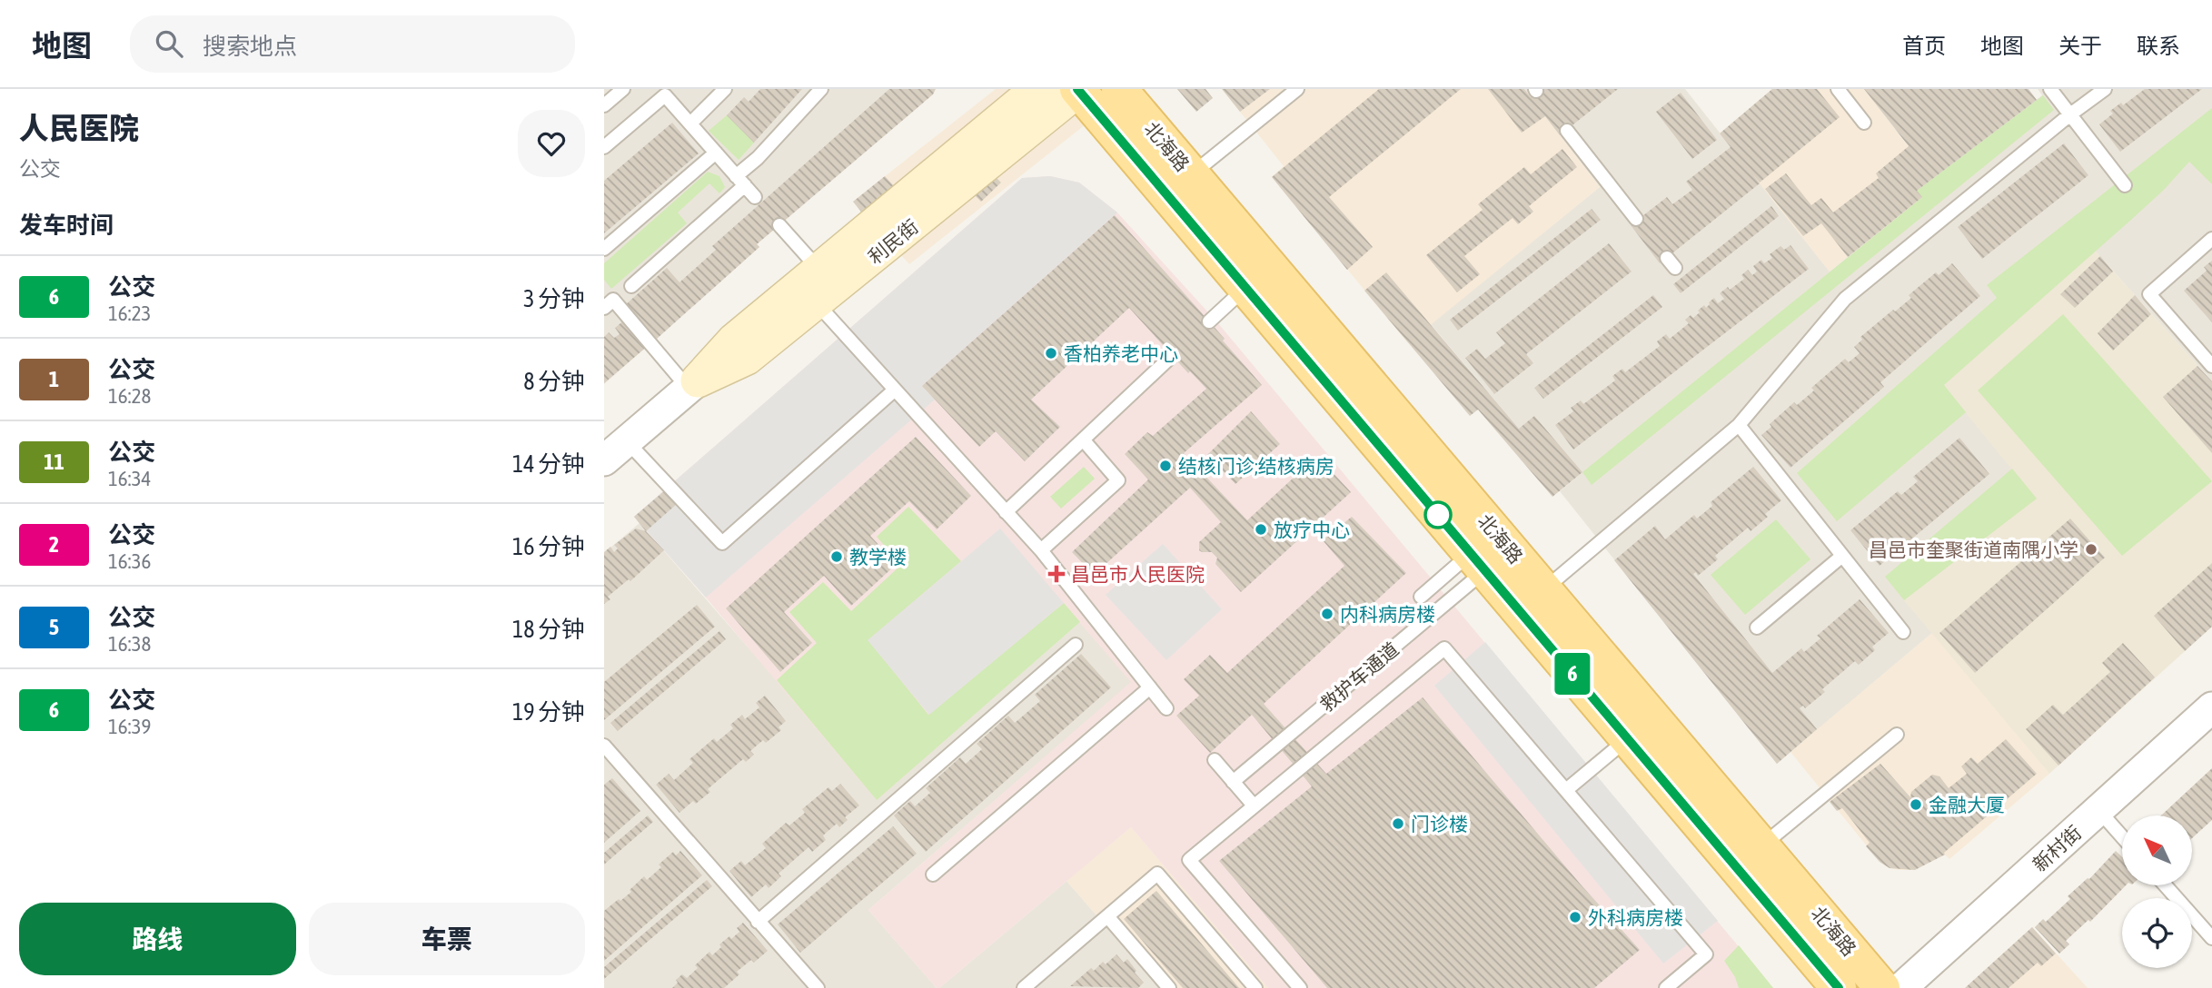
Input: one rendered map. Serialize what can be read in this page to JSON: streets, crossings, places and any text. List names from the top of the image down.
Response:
{
  "streets": {
    "main road": ["北海路", "利民街"],
    "street": ["新村街"],
    "lane": ["救护车通道"]
  },
  "crossings": [
    ["北海路", "利民街"],
    ["北海路", "救护车通道"]
  ],
  "places": {
    "other": [
      "香柏养老中心",
      "结核门诊;结核病房",
      "放疗中心",
      "昌邑市奎聚街道南隅小学",
      "教学楼",
      "内科病房楼",
      "金融大厦",
      "门诊楼",
      "外科病房楼"
    ],
    "health": ["昌邑市人民医院"]
  },
  "lines": ["bus line 6"],
  "north": "top left",
  "page": {
    "header": "地图",
    "search": "搜索地点",
    "nav": [
      "首页",
      "地图",
      "关于",
      "联系"
    ],
    "heading": [
      ["人民医院", "公交"],
      "发车时间"
    ],
    "on_map": "6",
    "list": [
      {
        "mark": "6",
        "name": "公交",
        "note": "16:23",
        "value": "3 分钟"
      },
      {
        "mark": "1",
        "name": "公交",
        "note": "16:28",
        "value": "8 分钟"
      },
      {
        "mark": "11",
        "name": "公交",
        "note": "16:34",
        "value": "14 分钟"
      },
      {
        "mark": "2",
        "name": "公交",
        "note": "16:36",
        "value": "16 分钟"
      },
      {
        "mark": "5",
        "name": "公交",
        "note": "16:38",
        "value": "18 分钟"
      },
      {
        "mark": "6",
        "name": "公交",
        "note": "16:39",
        "value": "19 分钟"
      }
    ],
    "buttons": ["路线", "车票"]
  }
}
